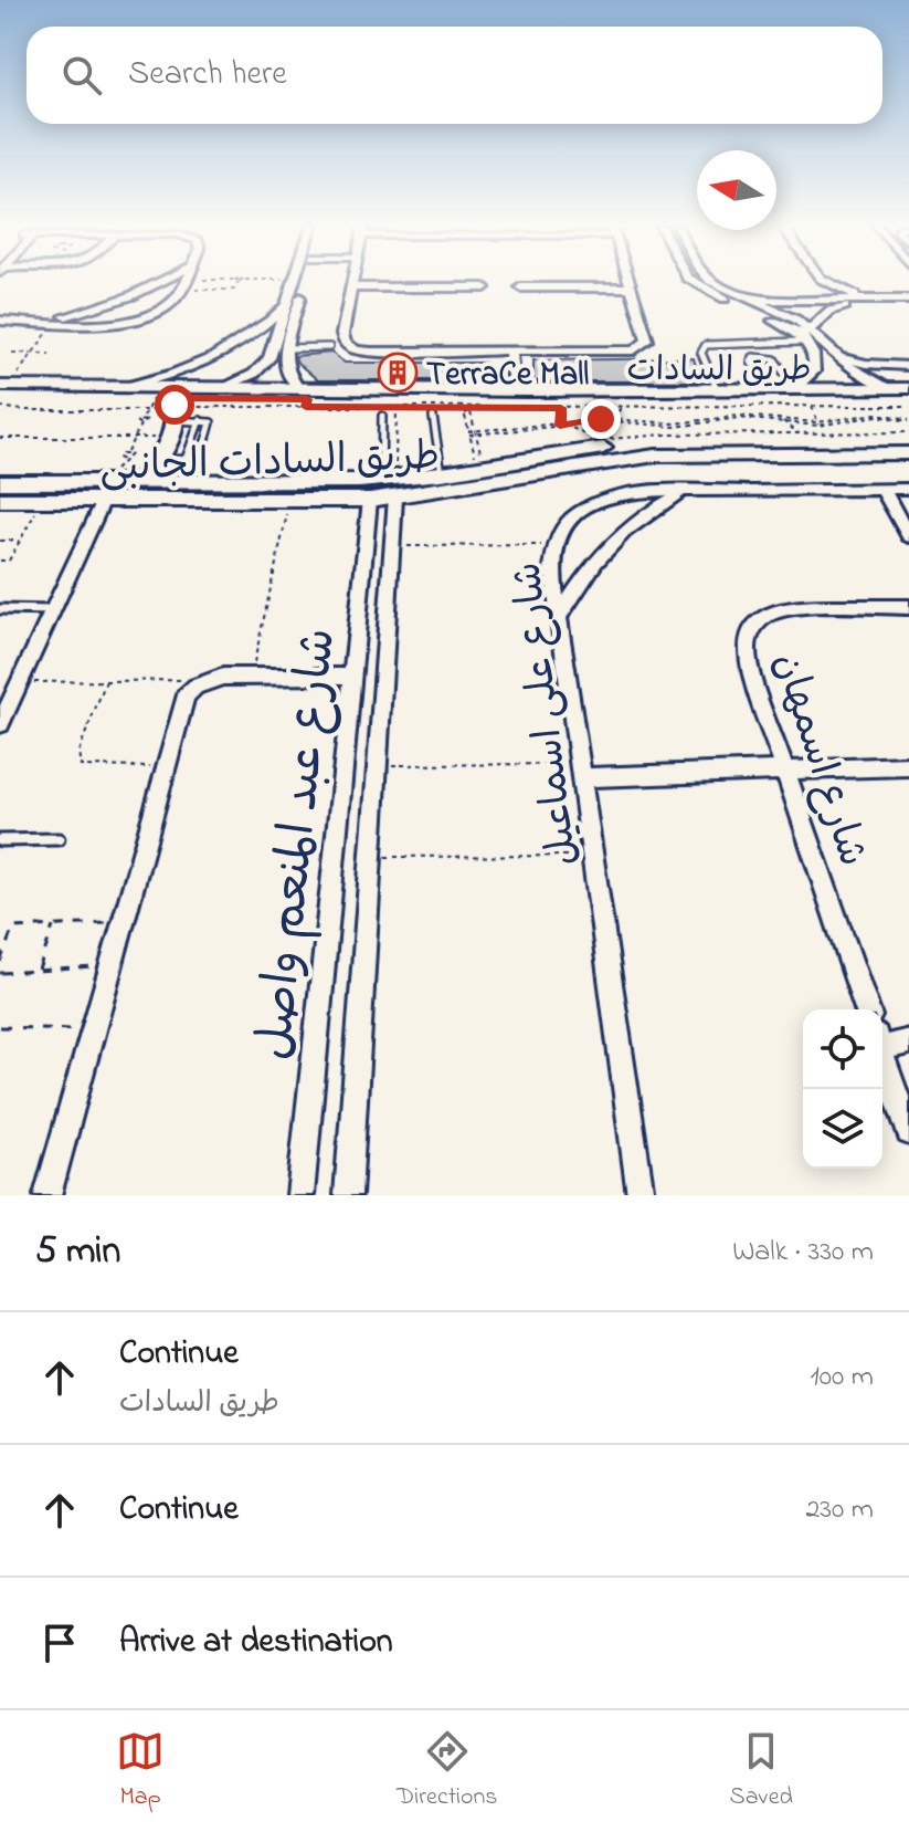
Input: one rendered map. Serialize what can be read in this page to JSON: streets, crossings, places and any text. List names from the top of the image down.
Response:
{
  "streets": {
    "main road": ["طريق السادات", "طريق السادات الجانبى"],
    "street": ["شارع على اسماعيل", "شارع اسمهان", "شارع عبد المنعم واصل"]
  },
  "crossings": [
    ["طريق السادات", "طريق السادات الجانبى"],
    ["طريق السادات الجانبى", "شارع عبد المنعم واصل"]
  ],
  "places": {
    "building": ["TerraCe Mall"]
  },
  "north": "left",
  "page": {
    "search": "Search here",
    "heading": ["5 min", "Walk · 330 m"],
    "list": [
      ["Continue", "طريق السادات", "100 m"],
      ["Continue", "230 m"],
      "Arrive at destination"
    ],
    "nav": ["Map", "Directions", "Saved"]
  }
}
